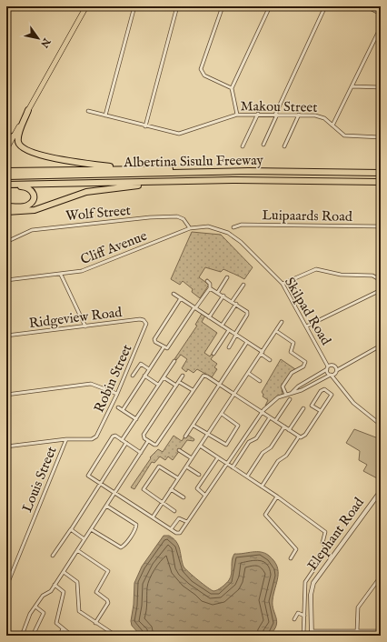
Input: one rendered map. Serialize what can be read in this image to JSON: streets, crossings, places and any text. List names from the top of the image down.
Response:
{
  "streets": {
    "highway": ["Albertina Sisulu Freeway"],
    "street": [
      "Makou Street",
      "Wolf Street",
      "Luipaards Road",
      "Cliff Avenue",
      "Skilpad Road",
      "Ridgeview Road",
      "Robin Street",
      "Louis Street",
      "Elephant Road"
    ]
  },
  "crossings": [
    ["Wolf Street", "Cliff Avenue"],
    ["Cliff Avenue", "Skilpad Road"],
    ["Ridgeview Road", "Robin Street"],
    ["Robin Street", "Louis Street"]
  ],
  "north": "bottom right"
}
